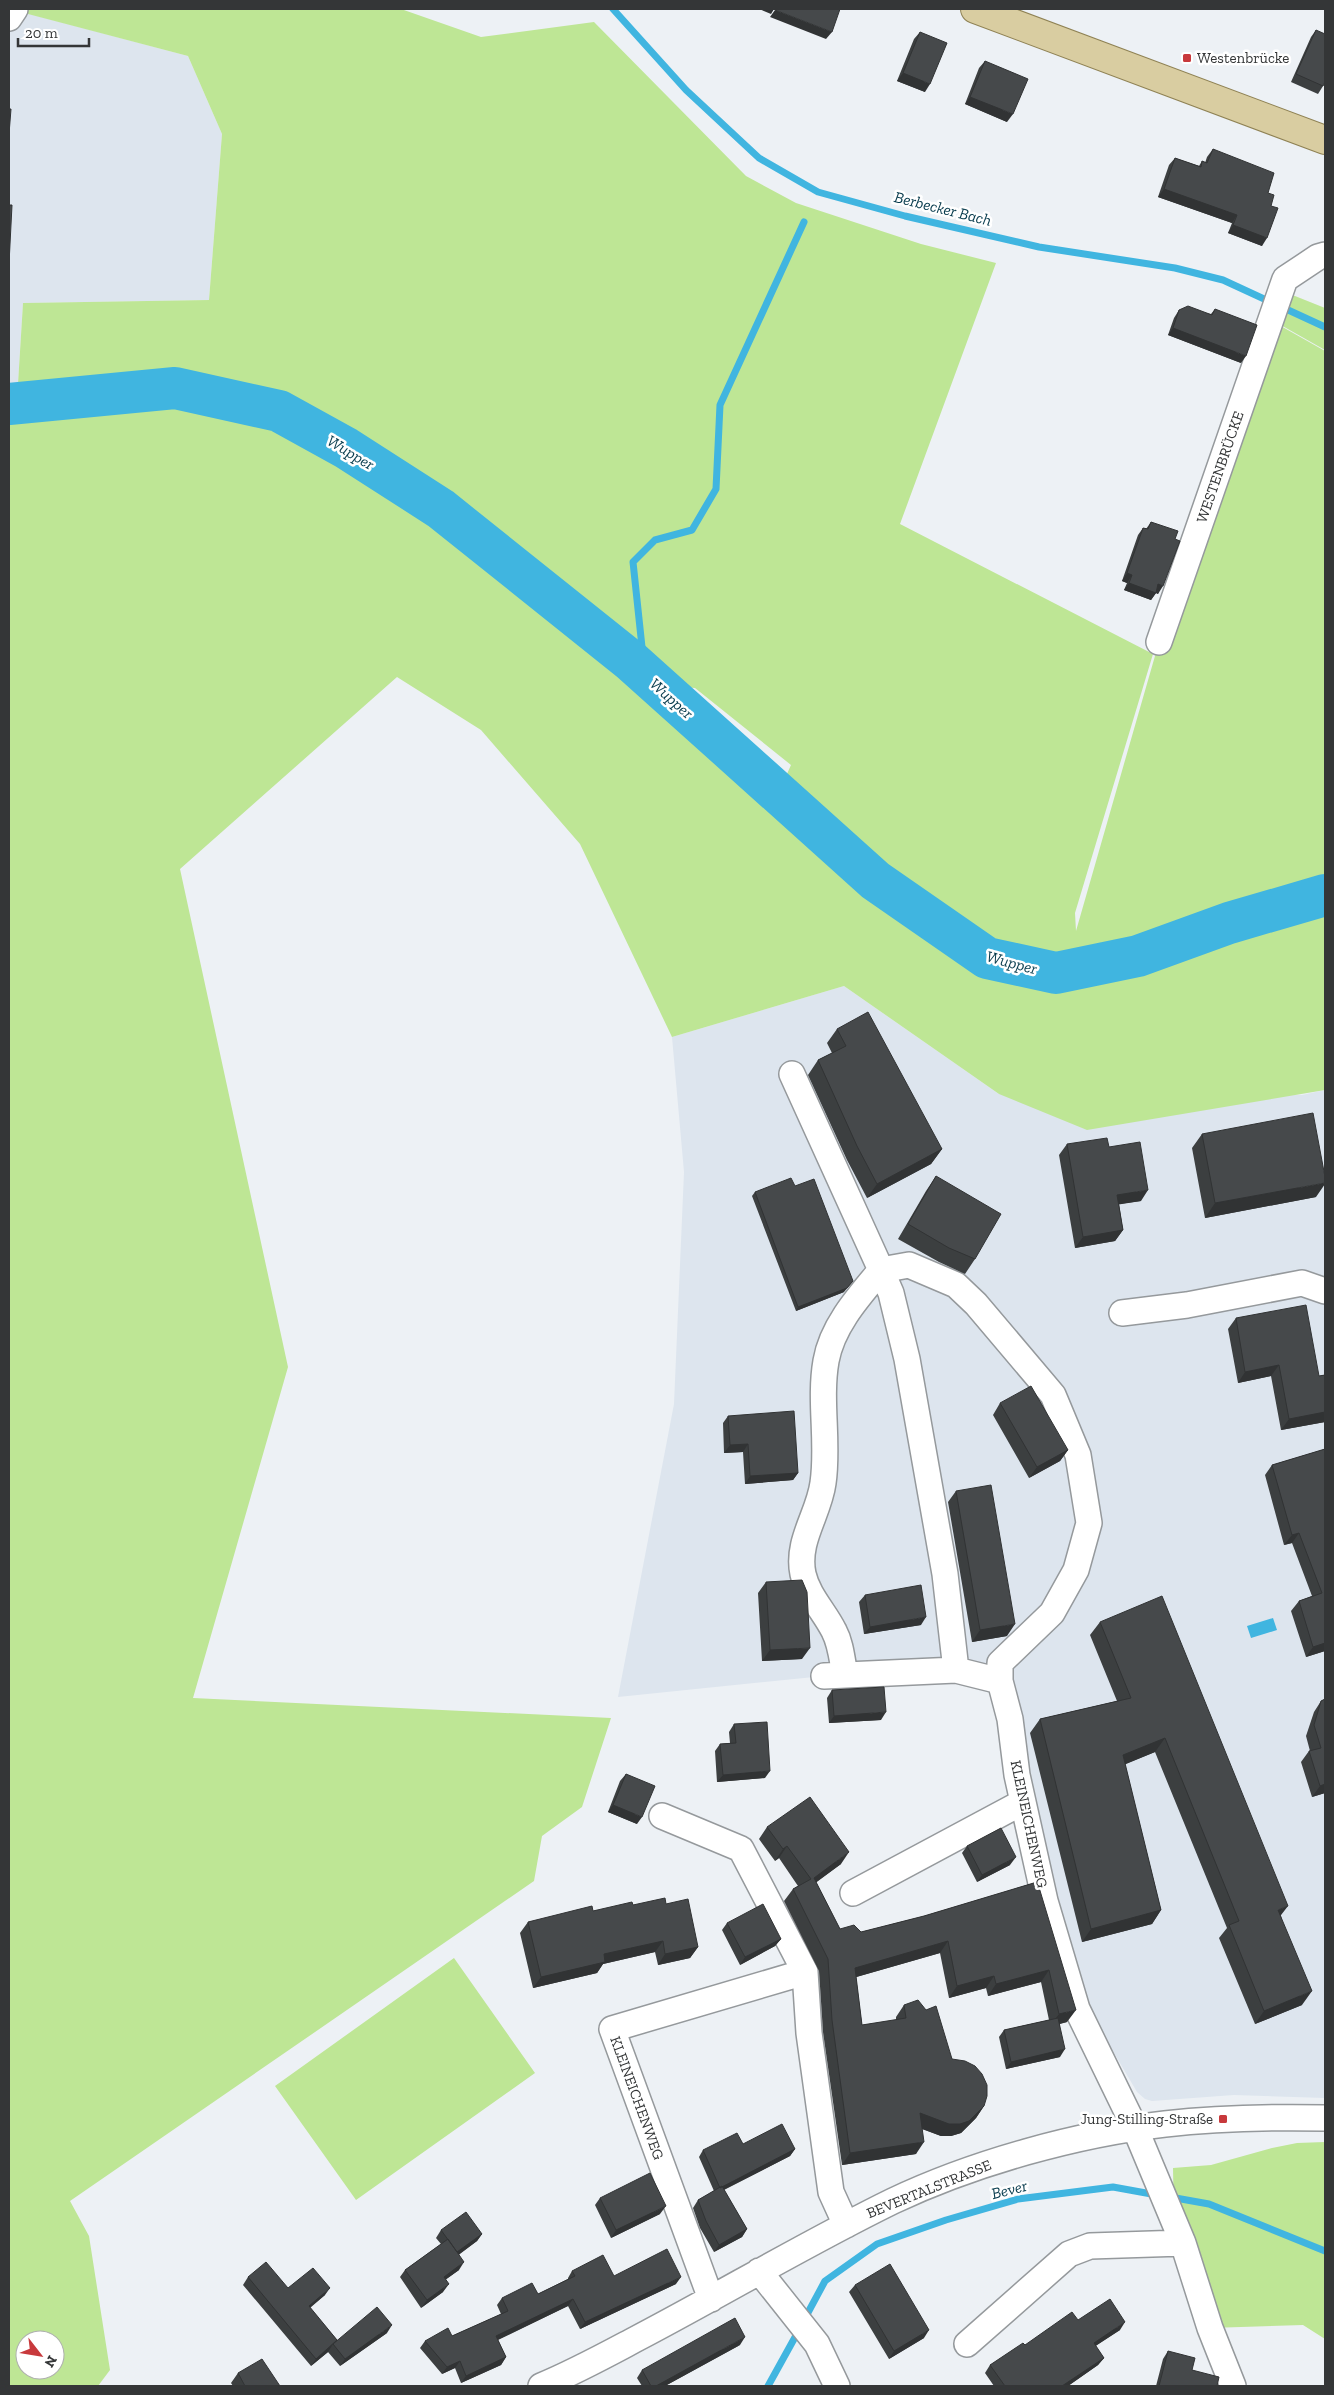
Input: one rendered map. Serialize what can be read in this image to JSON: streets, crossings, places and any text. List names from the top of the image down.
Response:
{
  "streets": {
    "street": ["WESTENBRÜCKE", "KLEINEICHENWEG", "BEVERTALSTRASSE"]
  },
  "crossings": [
    ["KLEINEICHENWEG", "BEVERTALSTRASSE"]
  ],
  "water": ["Berbecker Bach", "Wupper", "Bever"],
  "places": {
    "transit": ["Westenbrücke", "Jung-Stilling-Straße"]
  },
  "scale_bar": "20 m",
  "north": "bottom right"
}
